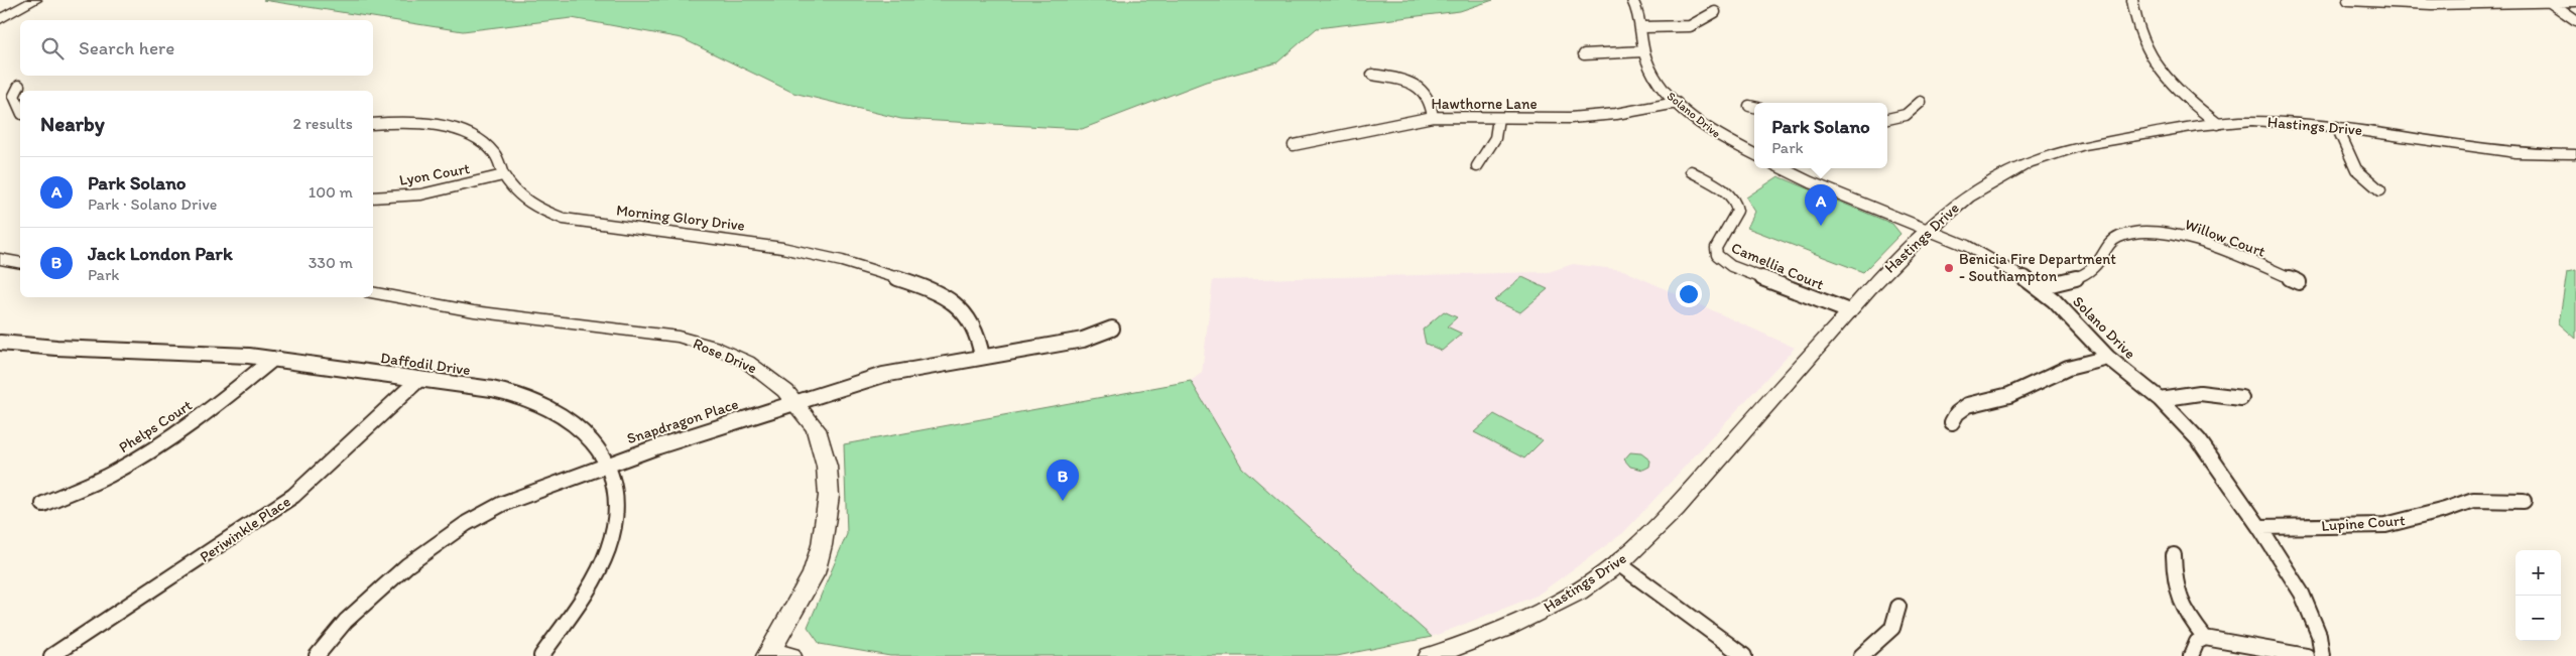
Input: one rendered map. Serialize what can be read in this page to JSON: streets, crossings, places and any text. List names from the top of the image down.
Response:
{
  "streets": {
    "street": [
      "Hawthorne Lane",
      "Solano Drive",
      "Hastings Drive",
      "Lyon Court",
      "Morning Glory Drive",
      "Willow Court",
      "Camellia Court",
      "Rose Drive",
      "Daffodil Drive",
      "Snapdragon Place",
      "Phelps Court",
      "Lupine Court",
      "Periwinkle Place"
    ]
  },
  "crossings": [
    ["Hawthorne Lane", "Solano Drive"],
    ["Solano Drive", "Hastings Drive"],
    ["Solano Drive", "Willow Court"],
    ["Solano Drive", "Lupine Court"],
    ["Hastings Drive", "Camellia Court"],
    ["Lyon Court", "Morning Glory Drive"],
    ["Morning Glory Drive", "Snapdragon Place"],
    ["Rose Drive", "Snapdragon Place"],
    ["Daffodil Drive", "Snapdragon Place"],
    ["Daffodil Drive", "Phelps Court"],
    ["Daffodil Drive", "Periwinkle Place"]
  ],
  "places": ["Benicia Fire Department - Southampton"],
  "page": {
    "search": "Search here",
    "heading": ["Nearby", "2 results"],
    "popup": ["Park Solano", "Park"],
    "list": [
      {
        "mark": "A",
        "name": "Park Solano",
        "note": "Park · Solano Drive",
        "value": "100 m"
      },
      {
        "mark": "B",
        "name": "Jack London Park",
        "note": "Park",
        "value": "330 m"
      }
    ],
    "pins": ["A", "B"],
    "map_buttons": ["+", "−"]
  }
}
